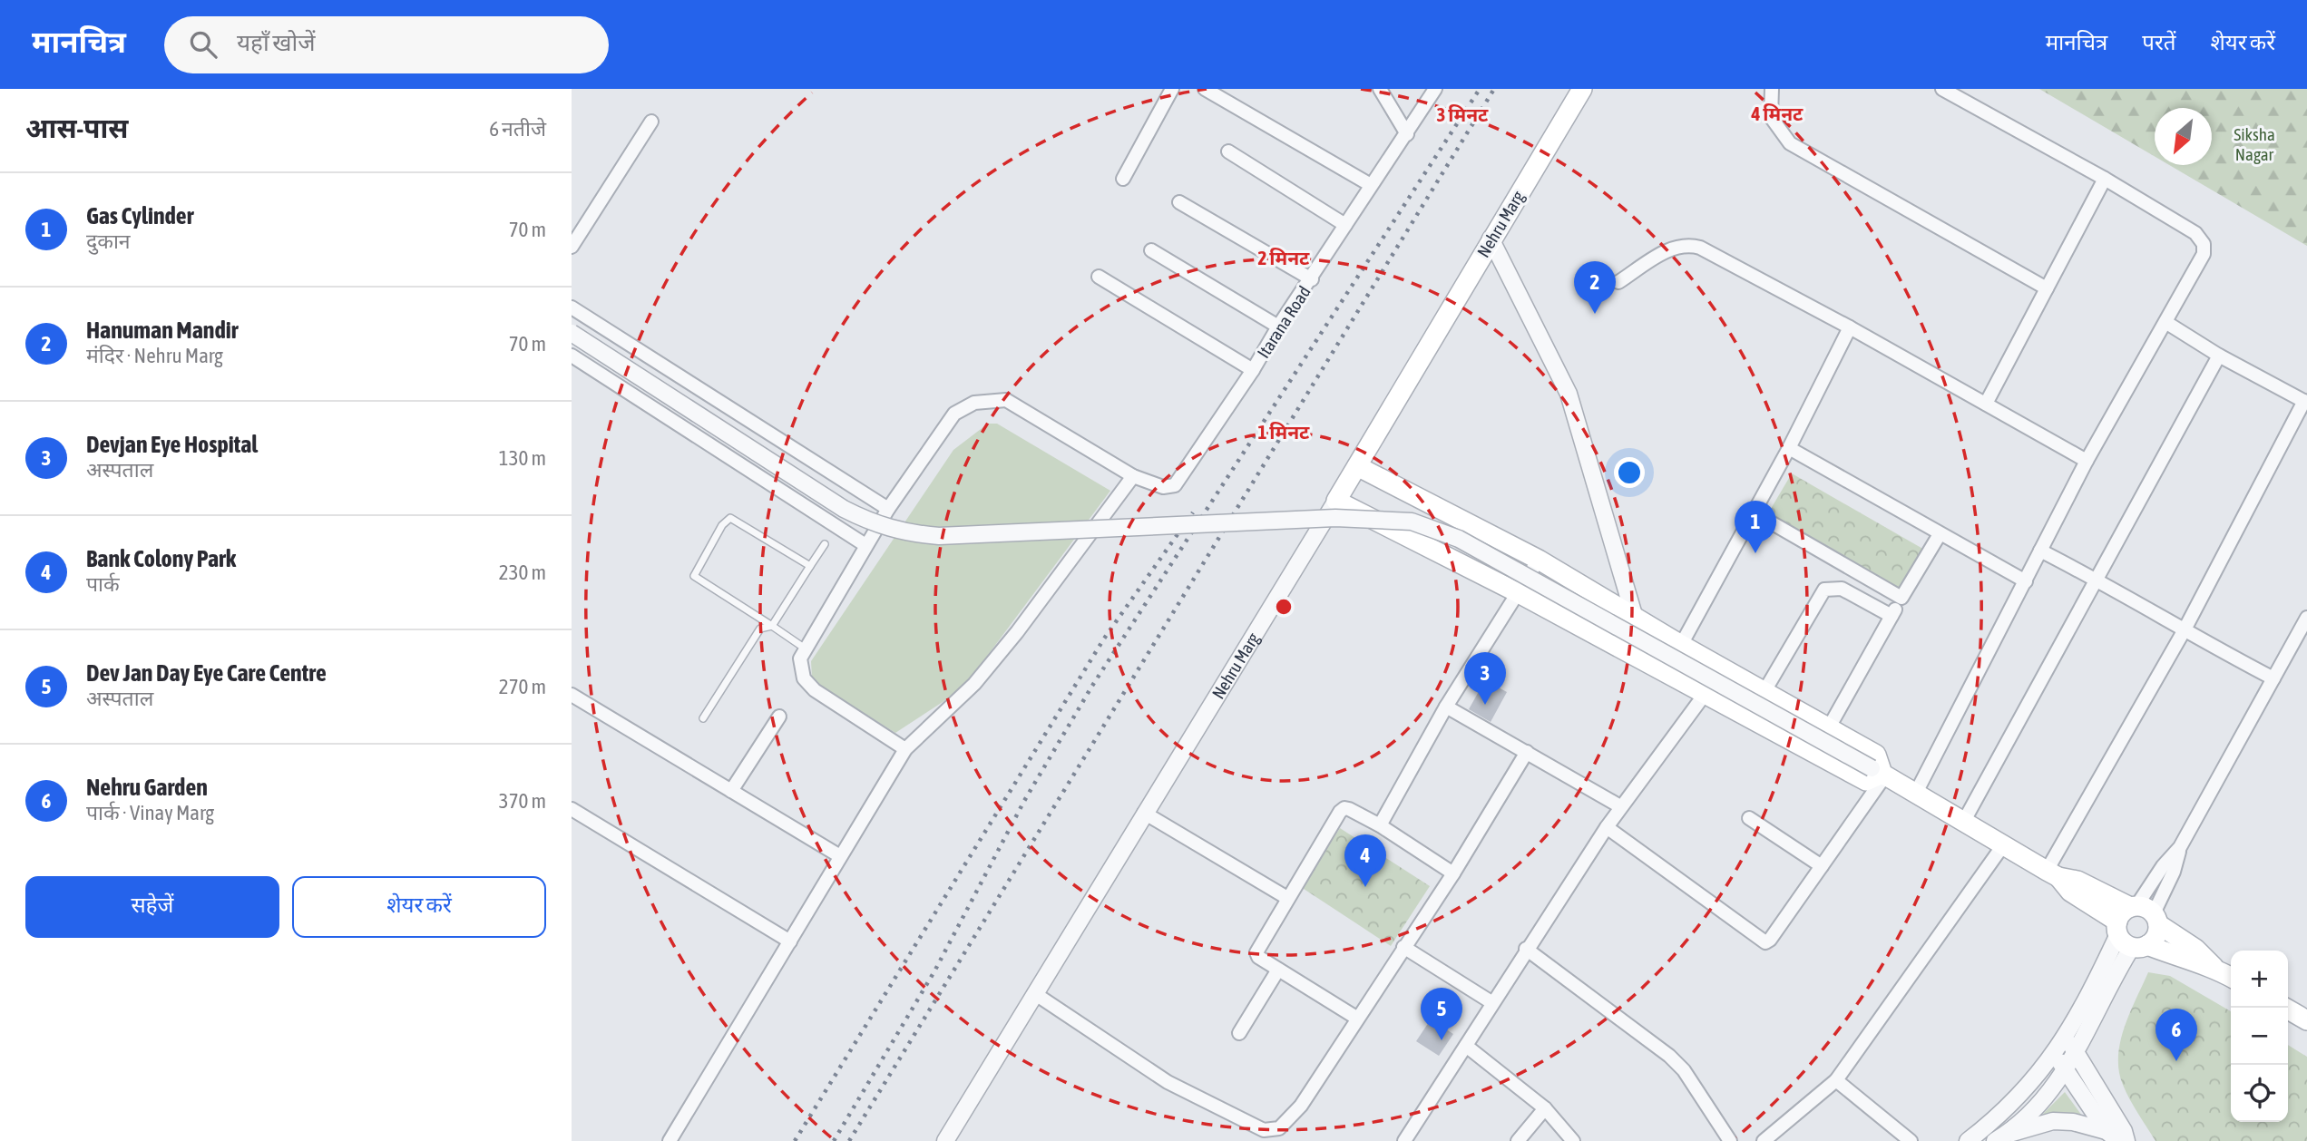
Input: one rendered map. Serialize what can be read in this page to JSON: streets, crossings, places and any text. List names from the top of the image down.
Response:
{
  "streets": {
    "main road": ["Nehru Marg"],
    "street": ["Itarana Road"]
  },
  "parks": ["Siksha Nagar"],
  "north": "bottom left",
  "page": {
    "header": "मानचित्र",
    "search": "यहाँ खोजें",
    "nav": ["मानचित्र", "परतें", "शेयर करें"],
    "heading": ["आस-पास", "6 नतीजे"],
    "list": [
      {
        "mark": "1",
        "name": "Gas Cylinder",
        "note": "दुकान",
        "value": "70 m"
      },
      {
        "mark": "2",
        "name": "Hanuman Mandir",
        "note": "मंदिर · Nehru Marg",
        "value": "70 m"
      },
      {
        "mark": "3",
        "name": "Devjan Eye Hospital",
        "note": "अस्पताल",
        "value": "130 m"
      },
      {
        "mark": "4",
        "name": "Bank Colony Park",
        "note": "पार्क",
        "value": "230 m"
      },
      {
        "mark": "5",
        "name": "Dev Jan Day Eye Care Centre",
        "note": "अस्पताल",
        "value": "270 m"
      },
      {
        "mark": "6",
        "name": "Nehru Garden",
        "note": "पार्क · Vinay Marg",
        "value": "370 m"
      }
    ],
    "pins": [
      "2",
      "1",
      "3",
      "4",
      "5",
      "6"
    ],
    "buttons": ["सहेजें", "शेयर करें"],
    "map_buttons": ["+", "−"]
  },
  "rings": [
    "4 मिनट",
    "3 मिनट",
    "2 मिनट",
    "1 मिनट"
  ]
}
